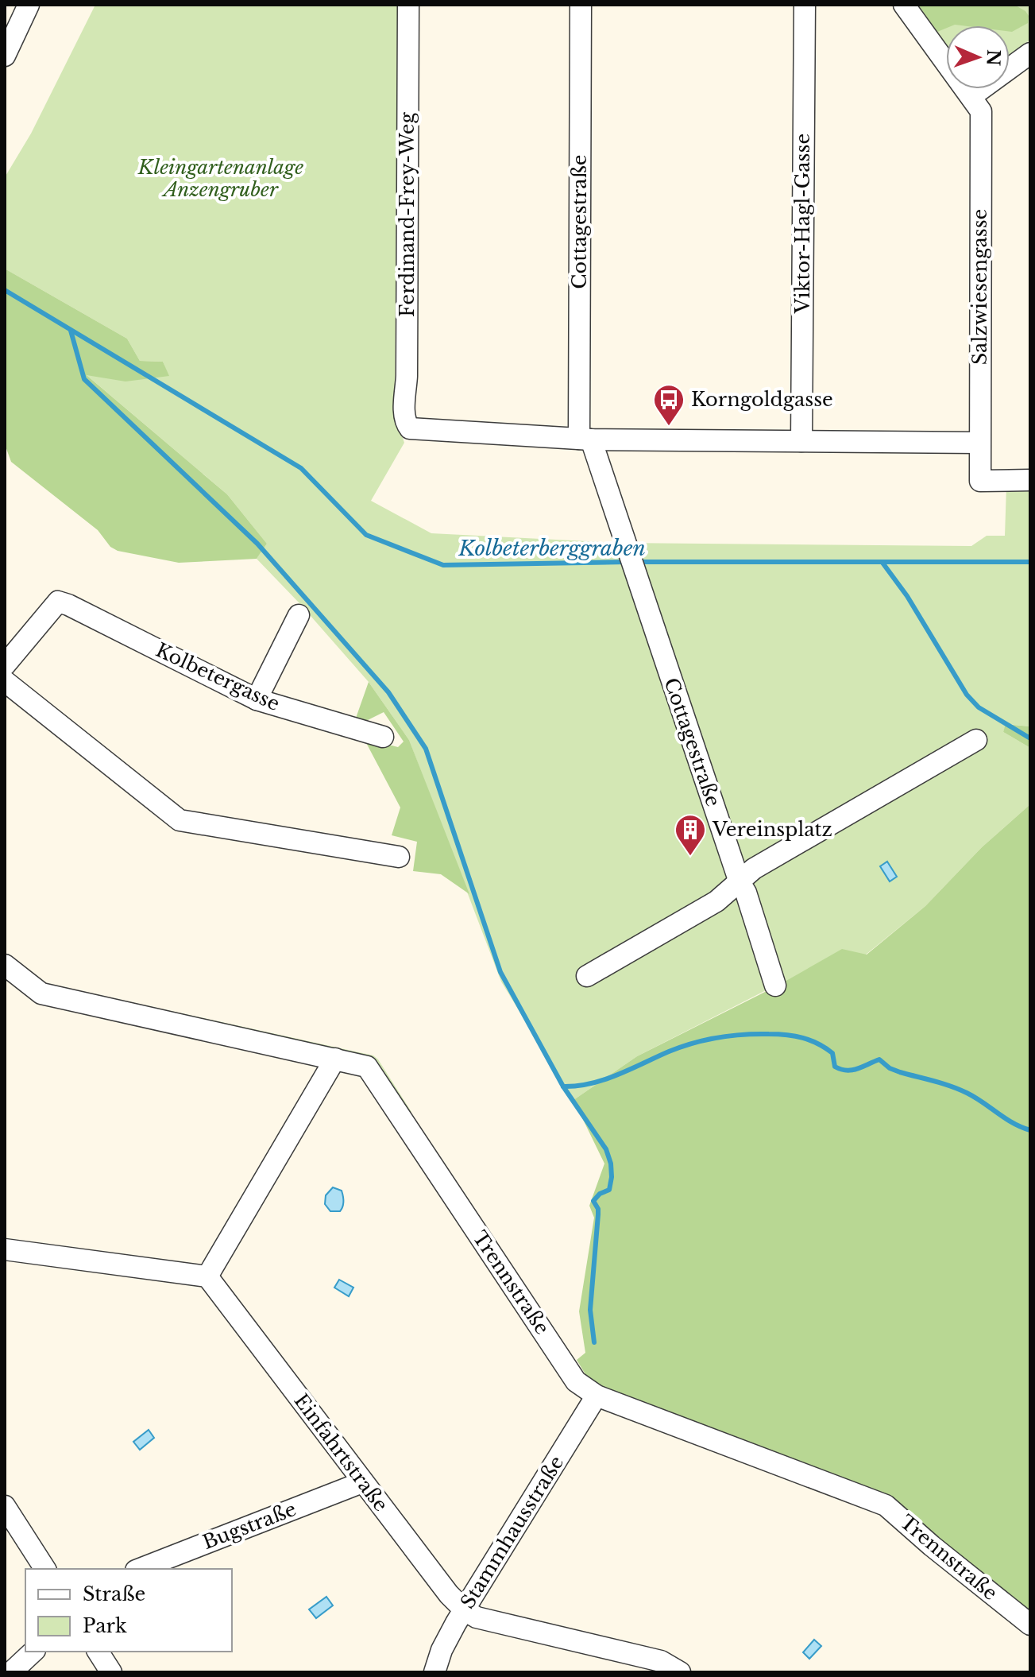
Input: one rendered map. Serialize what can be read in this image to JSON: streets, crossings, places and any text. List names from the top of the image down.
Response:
{
  "streets": {
    "street": [
      "Ferdinand-Frey-Weg",
      "Cottagestraße",
      "Viktor-Hagl-Gasse",
      "Salzwiesengasse",
      "Kolbetergasse",
      "Trennstraße",
      "Einfahrtstraße",
      "Bugstraße",
      "Stammhausstraße"
    ]
  },
  "crossings": [
    ["Ferdinand-Frey-Weg", "Cottagestraße"],
    ["Trennstraße", "Stammhausstraße"],
    ["Einfahrtstraße", "Bugstraße"],
    ["Einfahrtstraße", "Stammhausstraße"]
  ],
  "water": ["Kolbeterberggraben"],
  "parks": ["Kleingartenanlage Anzengruber"],
  "places": {
    "bus stop": ["Korngoldgasse"],
    "building": ["Vereinsplatz"]
  },
  "legend": ["Straße", "Park"],
  "north": "right"
}
